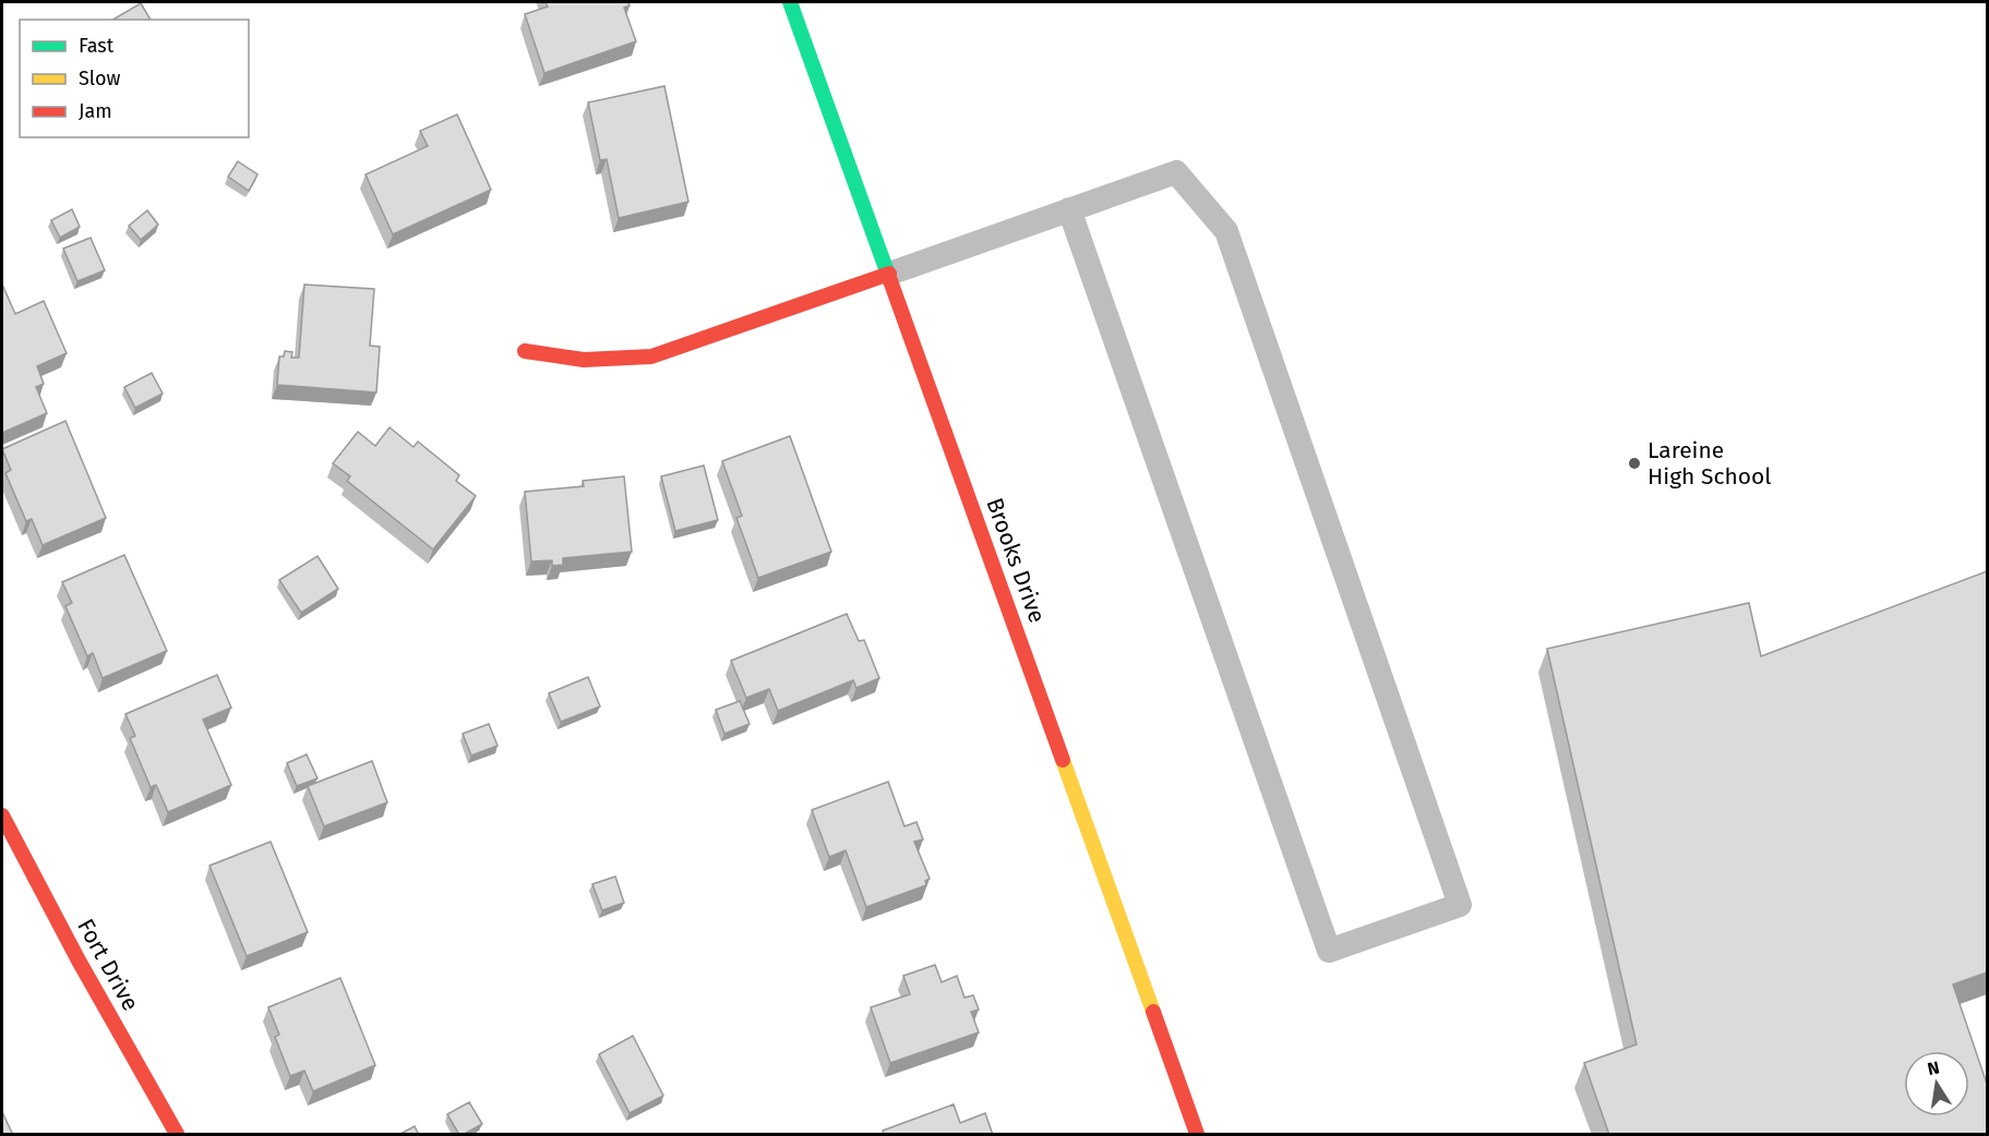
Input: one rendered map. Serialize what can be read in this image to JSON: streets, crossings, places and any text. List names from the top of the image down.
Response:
{
  "streets": {
    "street": ["Brooks Drive", "Fort Drive"]
  },
  "places": ["Lareine High School"],
  "legend": ["Fast", "Slow", "Jam"],
  "north": "top"
}
